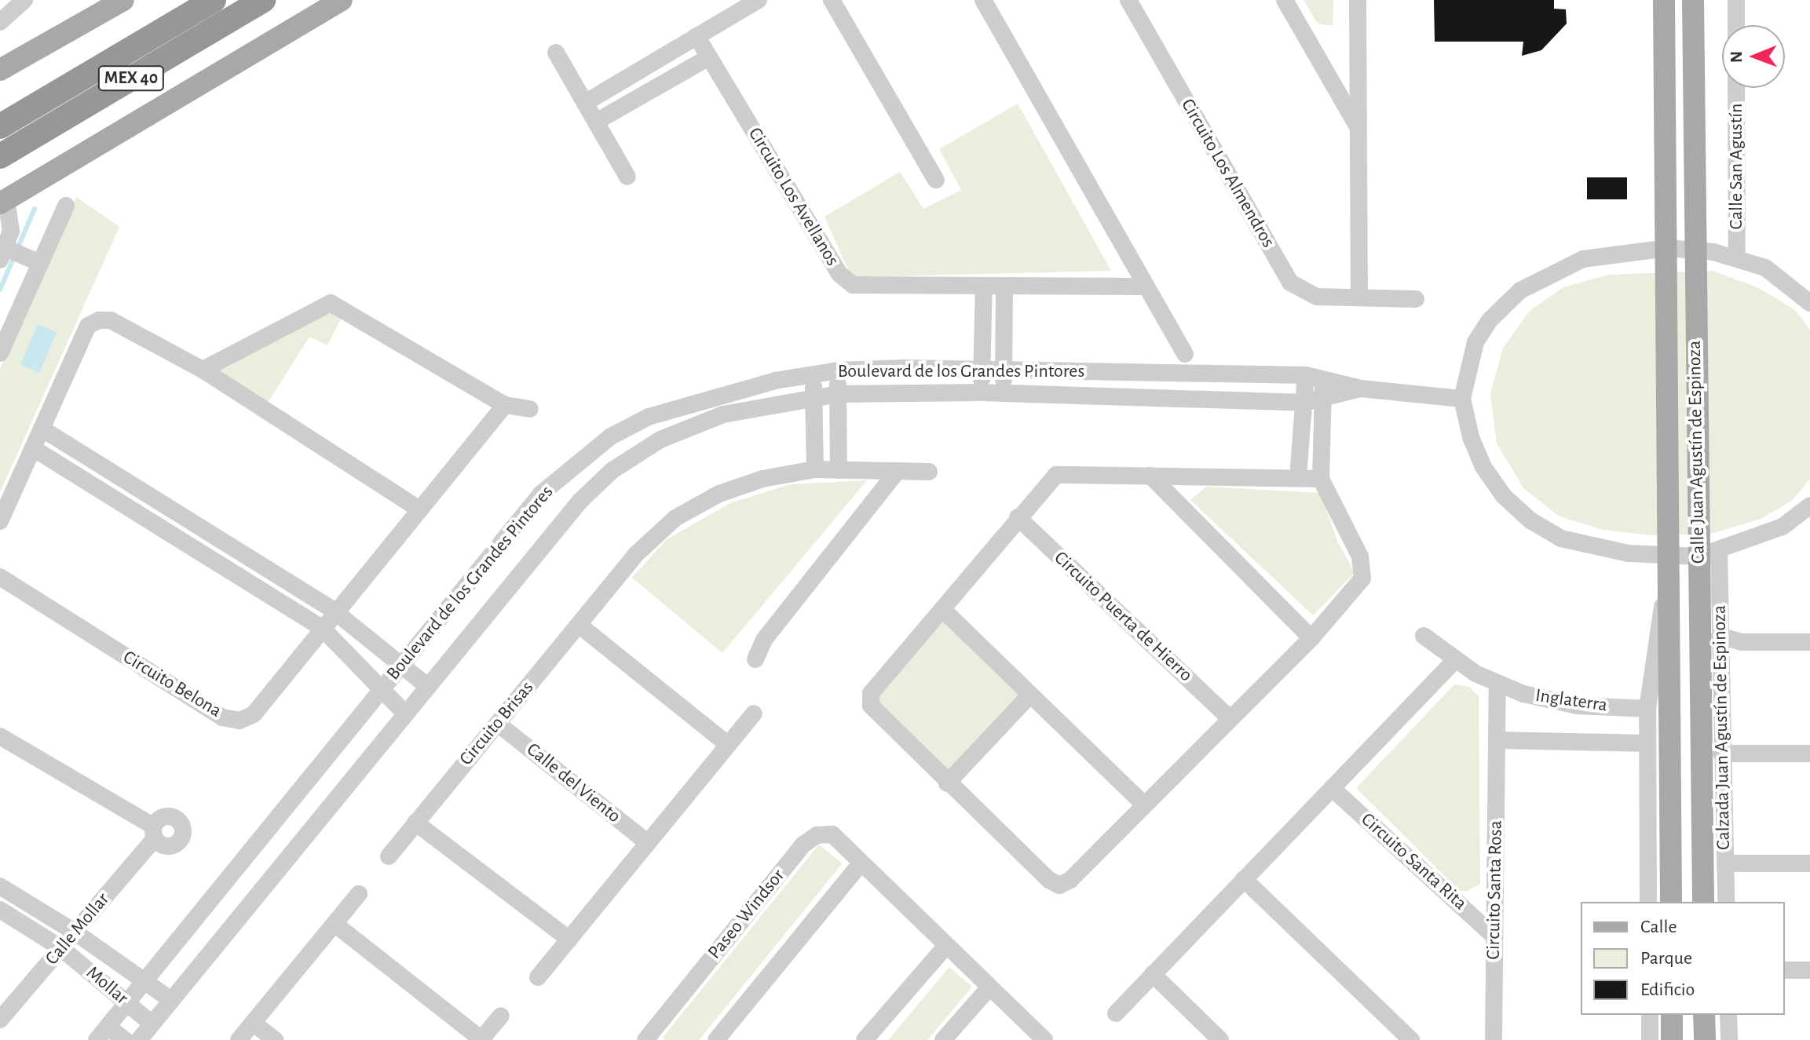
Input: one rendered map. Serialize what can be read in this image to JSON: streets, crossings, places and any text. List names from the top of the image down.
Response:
{
  "streets": {
    "highway": ["MEX 40"],
    "main road": ["Calle Juan Agustín de Espinoza"],
    "street": [
      "Calle San Agustín",
      "Circuito Los Almendros",
      "Circuito Los Avellanos",
      "Boulevard de los Grandes Pintores",
      "Circuito Puerta de Hierro",
      "Circuito Belona",
      "Inglaterra",
      "Circuito Brisas",
      "Calzada Juan Agustín de Espinoza",
      "Calle del Viento",
      "Circuito Santa Rita",
      "Circuito Santa Rosa",
      "Paseo Windsor",
      "Calle Mollar",
      "Mollar"
    ]
  },
  "crossings": [
    ["Boulevard de los Grandes Pintores", "Mollar"],
    ["Calle Juan Agustín de Espinoza", "Calzada Juan Agustín de Espinoza"],
    ["Inglaterra", "Circuito Santa Rosa"],
    ["Circuito Brisas", "Calle del Viento"],
    ["Circuito Santa Rita", "Circuito Santa Rosa"],
    ["Calle Mollar", "Mollar"]
  ],
  "legend": ["Calle", "Parque", "Edificio"],
  "north": "left"
}
